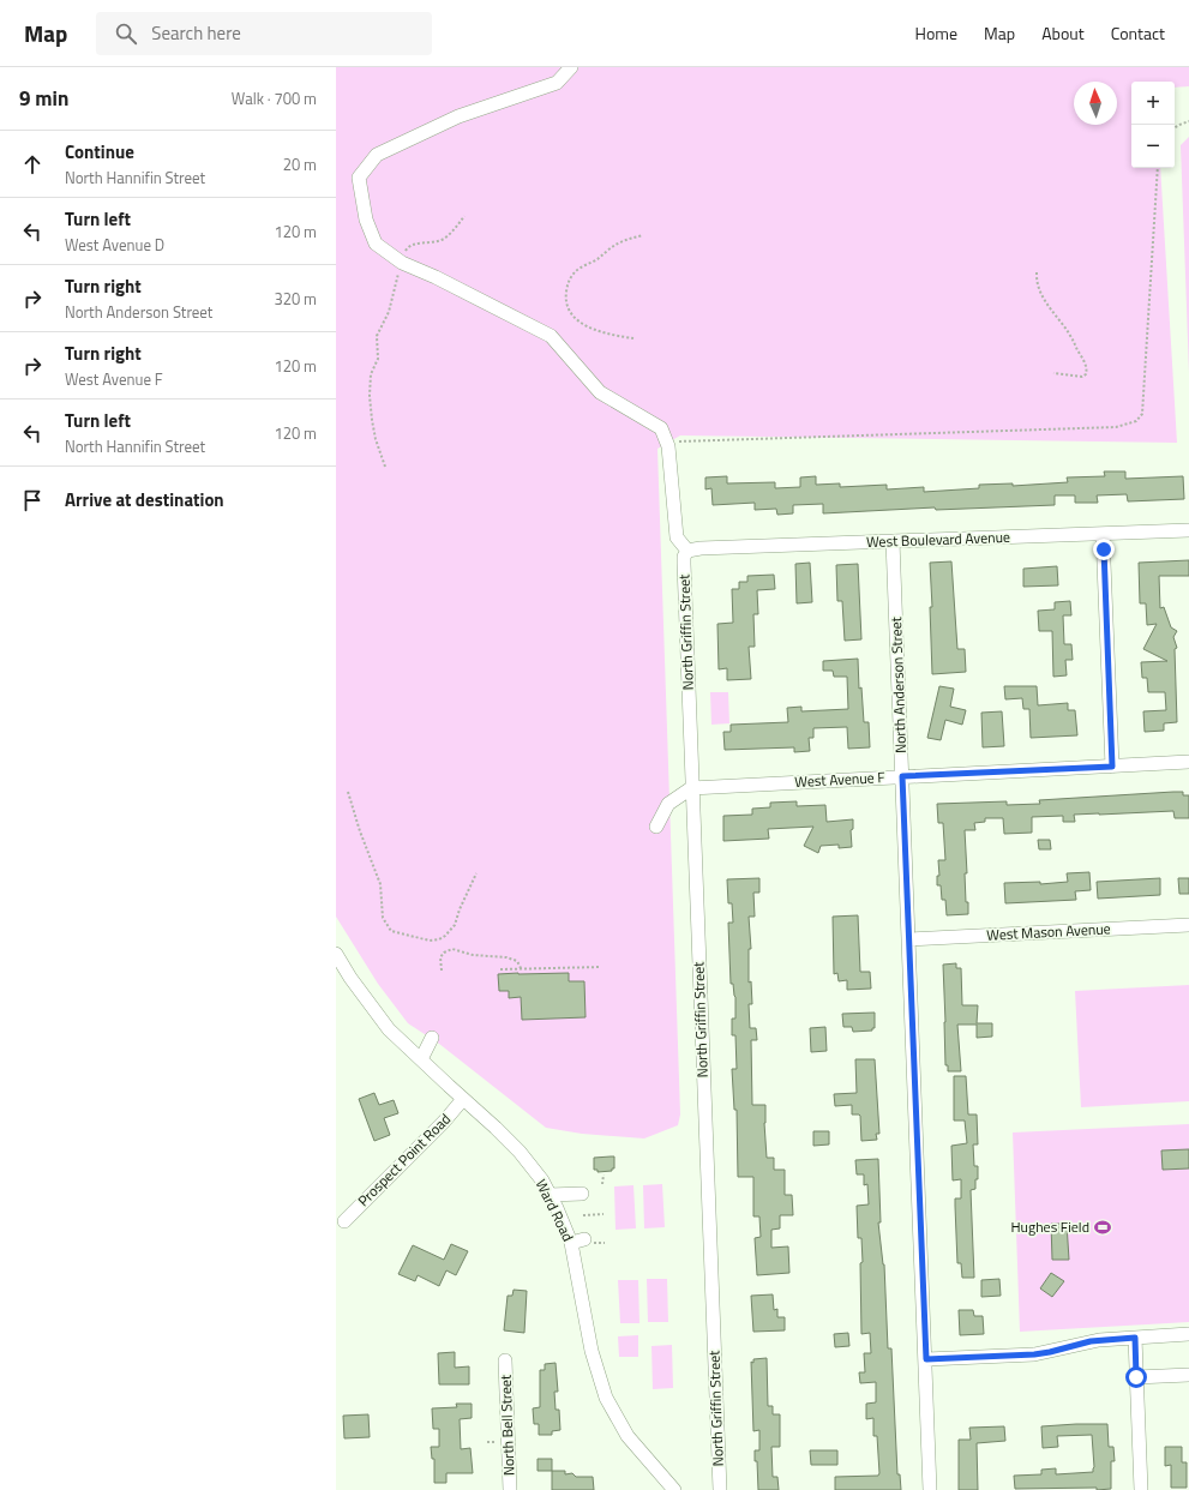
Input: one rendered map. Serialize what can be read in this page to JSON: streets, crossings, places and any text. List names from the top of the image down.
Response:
{
  "streets": {
    "street": [
      "West Boulevard Avenue",
      "North Griffin Street",
      "North Anderson Street",
      "West Avenue F",
      "West Mason Avenue",
      "Prospect Point Road",
      "Ward Road",
      "North Bell Street"
    ]
  },
  "crossings": [
    ["West Boulevard Avenue", "North Griffin Street"],
    ["West Boulevard Avenue", "North Anderson Street"],
    ["North Griffin Street", "West Avenue F"],
    ["North Anderson Street", "West Avenue F"],
    ["North Anderson Street", "West Mason Avenue"],
    ["Prospect Point Road", "Ward Road"]
  ],
  "places": {
    "sports": ["Hughes Field"]
  },
  "north": "top",
  "page": {
    "header": "Map",
    "search": "Search here",
    "nav": [
      "Home",
      "Map",
      "About",
      "Contact"
    ],
    "heading": ["9 min", "Walk · 700 m"],
    "map_buttons": ["+", "−"],
    "list": [
      ["Continue", "North Hannifin Street", "20 m"],
      ["Turn left", "West Avenue D", "120 m"],
      ["Turn right", "North Anderson Street", "320 m"],
      ["Turn right", "West Avenue F", "120 m"],
      ["Turn left", "North Hannifin Street", "120 m"],
      "Arrive at destination"
    ]
  }
}
